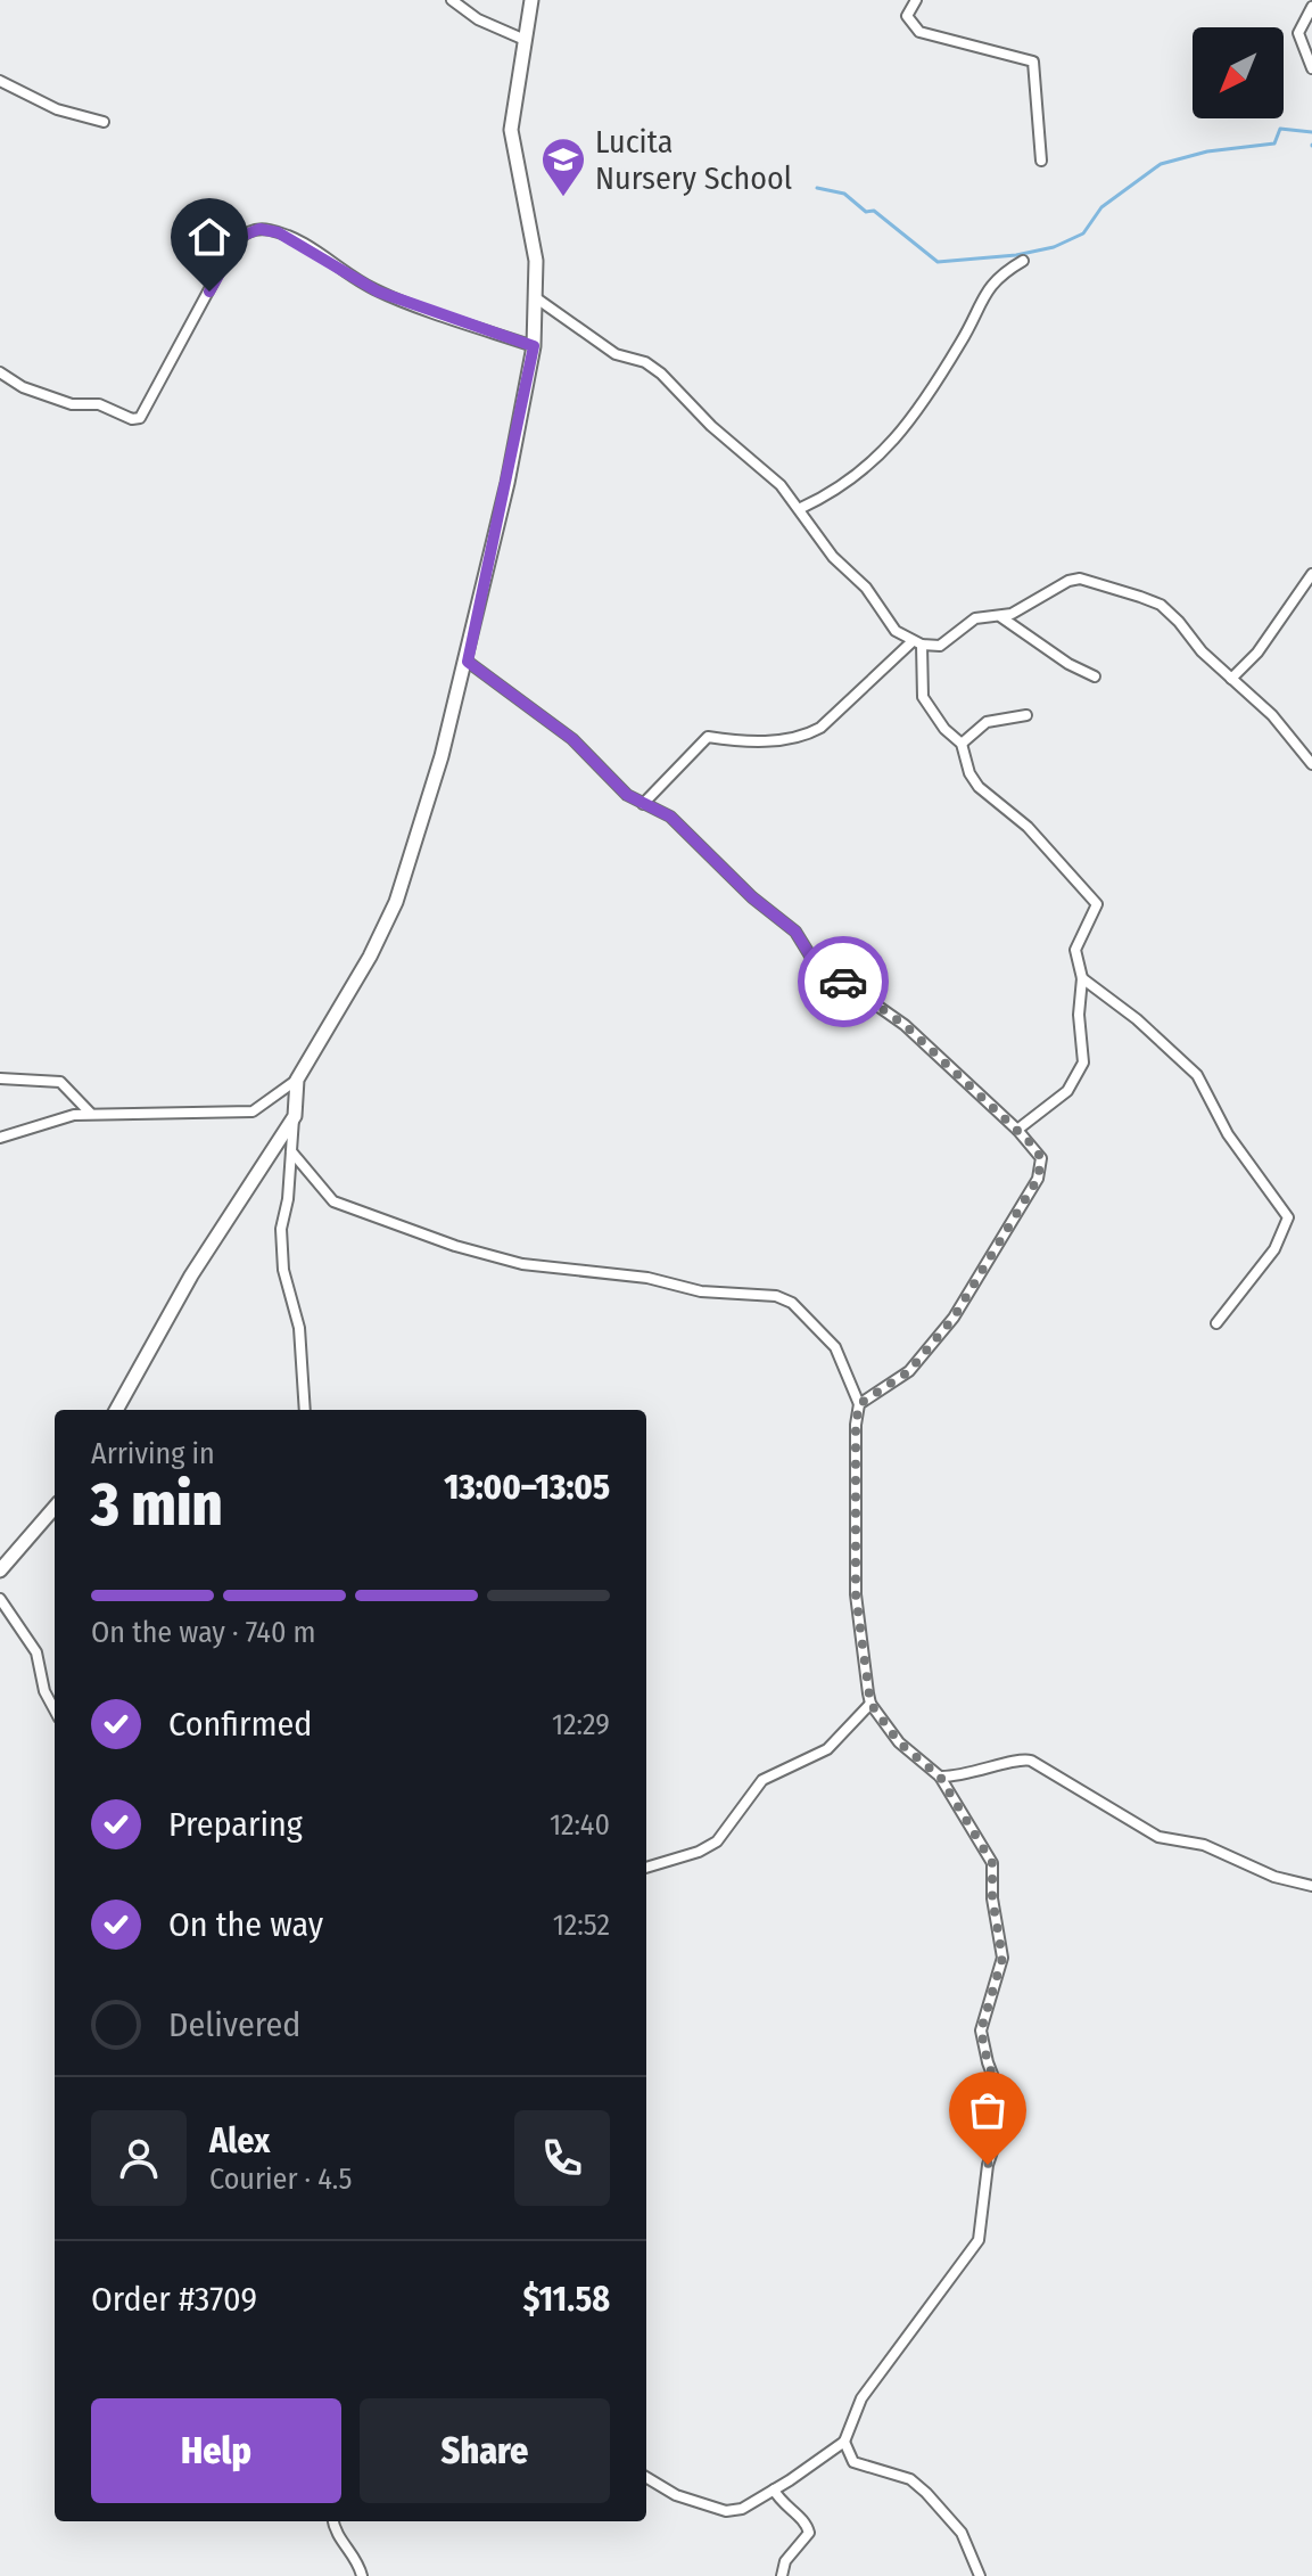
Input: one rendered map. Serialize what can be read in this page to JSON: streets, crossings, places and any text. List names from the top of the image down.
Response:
{
  "places": {
    "school or university": ["Lucita Nursery School"]
  },
  "north": "bottom left",
  "page": {
    "heading": ["3 min", "Arriving in", "13:00–13:05"],
    "panel": [
      "Alex",
      "Courier · 4.5",
      "Order #3709",
      "$11.58"
    ],
    "bar": "On the way · 740 m",
    "list": [
      ["Confirmed", "12:29"],
      ["Preparing", "12:40"],
      ["On the way", "12:52"],
      "Delivered"
    ],
    "buttons": ["Help", "Share"]
  }
}
